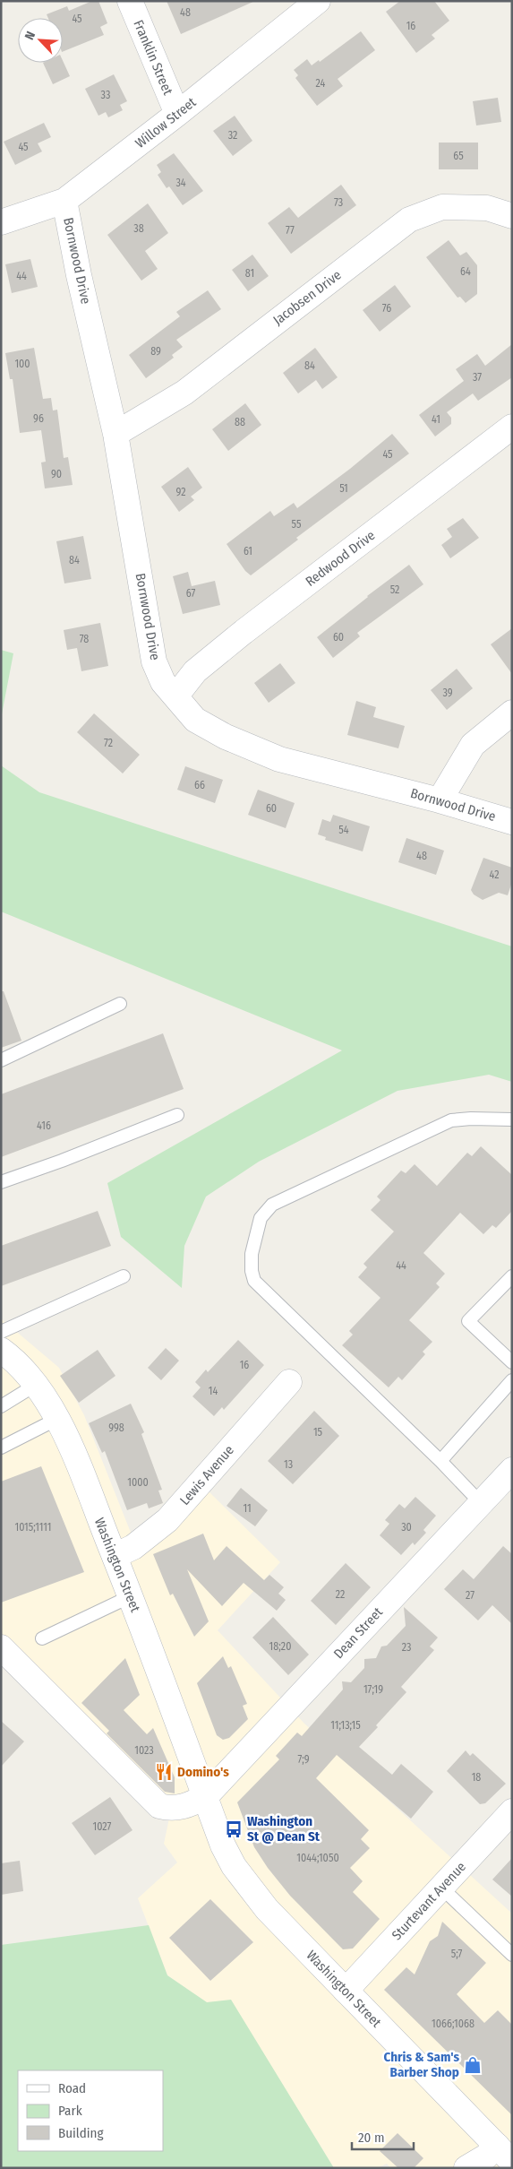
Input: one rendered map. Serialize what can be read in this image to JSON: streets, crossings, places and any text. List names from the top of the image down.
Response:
{
  "streets": {
    "street": [
      "Franklin Street",
      "Willow Street",
      "Bornwood Drive",
      "Jacobsen Drive",
      "Redwood Drive",
      "Lewis Avenue",
      "Washington Street",
      "Dean Street",
      "Sturtevant Avenue"
    ]
  },
  "crossings": [
    ["Franklin Street", "Willow Street"],
    ["Willow Street", "Bornwood Drive"],
    ["Bornwood Drive", "Jacobsen Drive"],
    ["Bornwood Drive", "Redwood Drive"],
    ["Lewis Avenue", "Washington Street"],
    ["Washington Street", "Dean Street"],
    ["Washington Street", "Sturtevant Avenue"]
  ],
  "places": {
    "restaurant": ["Domino's"],
    "bus stop": ["Washington St @ Dean St"],
    "shop": ["Chris & Sam's Barber Shop"]
  },
  "house_numbers": [
    "48",
    "45",
    "16",
    "24",
    "33",
    "32",
    "45",
    "65",
    "34",
    "73",
    "38",
    "77",
    "64",
    "81",
    "44",
    "76",
    "89",
    "100",
    "84",
    "37",
    "96",
    "41",
    "88",
    "45",
    "90",
    "51",
    "92",
    "55",
    "61",
    "84",
    "52",
    "67",
    "60",
    "78",
    "39",
    "72",
    "66",
    "60",
    "54",
    "48",
    "42",
    "416",
    "44",
    "16",
    "14",
    "998",
    "15",
    "13",
    "1000",
    "11",
    "1015;1111",
    "30",
    "22",
    "27",
    "18;20",
    "23",
    "17;19",
    "11;13;15",
    "1023",
    "7;9",
    "18",
    "1027",
    "1044;1050",
    "5;7",
    "1066;1068"
  ],
  "legend": ["Road", "Park", "Building"],
  "scale_bar": "20 m",
  "north": "top left"
}
